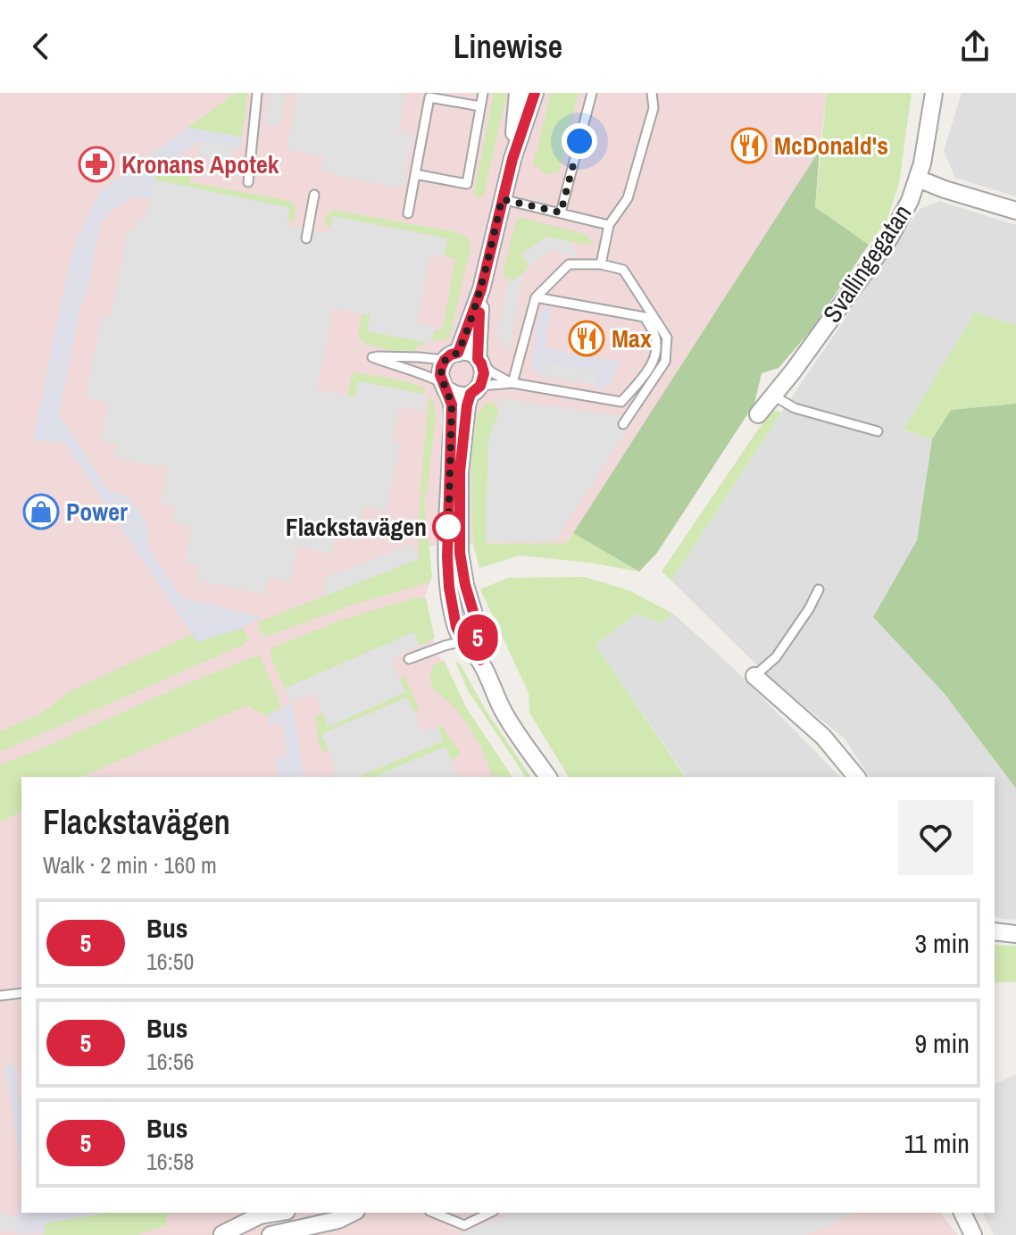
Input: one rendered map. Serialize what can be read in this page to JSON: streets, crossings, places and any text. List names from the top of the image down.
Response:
{
  "streets": {
    "street": ["Svallingegatan"]
  },
  "places": {
    "restaurant": ["McDonald's", "Max"],
    "pharmacy": ["Kronans Apotek"],
    "shop": ["Power"],
    "other": ["Flackstavägen"]
  },
  "lines": ["bus line 5"],
  "page": {
    "header": "Linewise",
    "on_map": "5",
    "heading": ["Flackstavägen", "Walk · 2 min · 160 m"],
    "list": [
      {
        "mark": "5",
        "name": "Bus",
        "note": "16:50",
        "value": "3 min"
      },
      {
        "mark": "5",
        "name": "Bus",
        "note": "16:56",
        "value": "9 min"
      },
      {
        "mark": "5",
        "name": "Bus",
        "note": "16:58",
        "value": "11 min"
      }
    ]
  }
}
